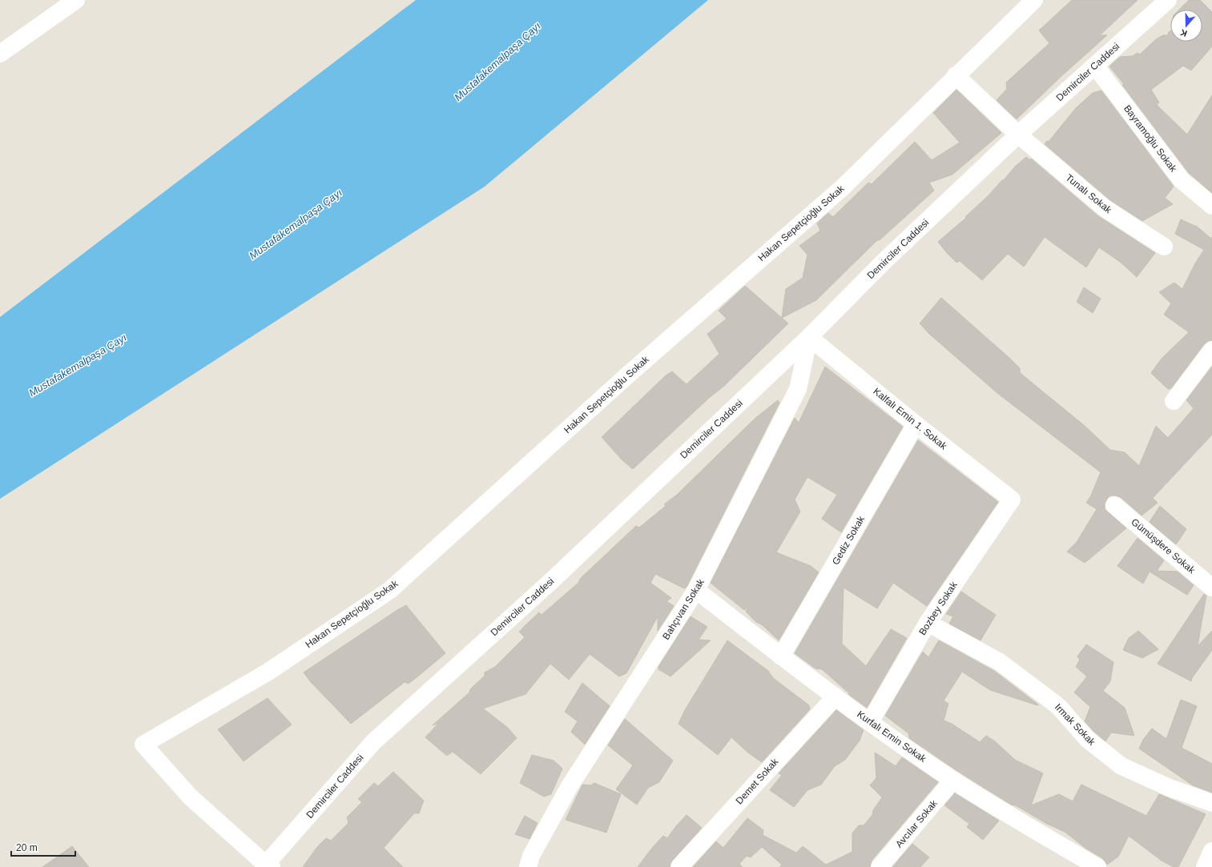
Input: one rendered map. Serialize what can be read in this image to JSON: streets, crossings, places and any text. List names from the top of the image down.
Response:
{
  "streets": {
    "street": [
      "Demirciler Caddesi",
      "Bayramoğlu Sokak",
      "Tunalı Sokak",
      "Hakan Sepetçioğlu Sokak",
      "Kalfalı Emin 1. Sokak",
      "Gediz Sokak",
      "Gümüşdere Sokak",
      "Bozbey Sokak",
      "Bahçıvan Sokak",
      "Irmak Sokak",
      "Kurfalı Emin Sokak",
      "Demet Sokak",
      "Avcılar Sokak"
    ]
  },
  "crossings": [
    ["Demirciler Caddesi", "Bayramoğlu Sokak"],
    ["Demirciler Caddesi", "Tunalı Sokak"],
    ["Demirciler Caddesi", "Hakan Sepetçioğlu Sokak"],
    ["Demirciler Caddesi", "Kalfalı Emin 1. Sokak"],
    ["Demirciler Caddesi", "Bahçıvan Sokak"],
    ["Tunalı Sokak", "Hakan Sepetçioğlu Sokak"],
    ["Kalfalı Emin 1. Sokak", "Gediz Sokak"],
    ["Kalfalı Emin 1. Sokak", "Bozbey Sokak"],
    ["Kalfalı Emin 1. Sokak", "Bahçıvan Sokak"],
    ["Gediz Sokak", "Kurfalı Emin Sokak"],
    ["Bozbey Sokak", "Irmak Sokak"],
    ["Bozbey Sokak", "Kurfalı Emin Sokak"],
    ["Bahçıvan Sokak", "Kurfalı Emin Sokak"],
    ["Kurfalı Emin Sokak", "Demet Sokak"],
    ["Kurfalı Emin Sokak", "Avcılar Sokak"]
  ],
  "water": ["Mustafakemalpaşa Çayı"],
  "scale_bar": "20 m",
  "north": "bottom"
}
